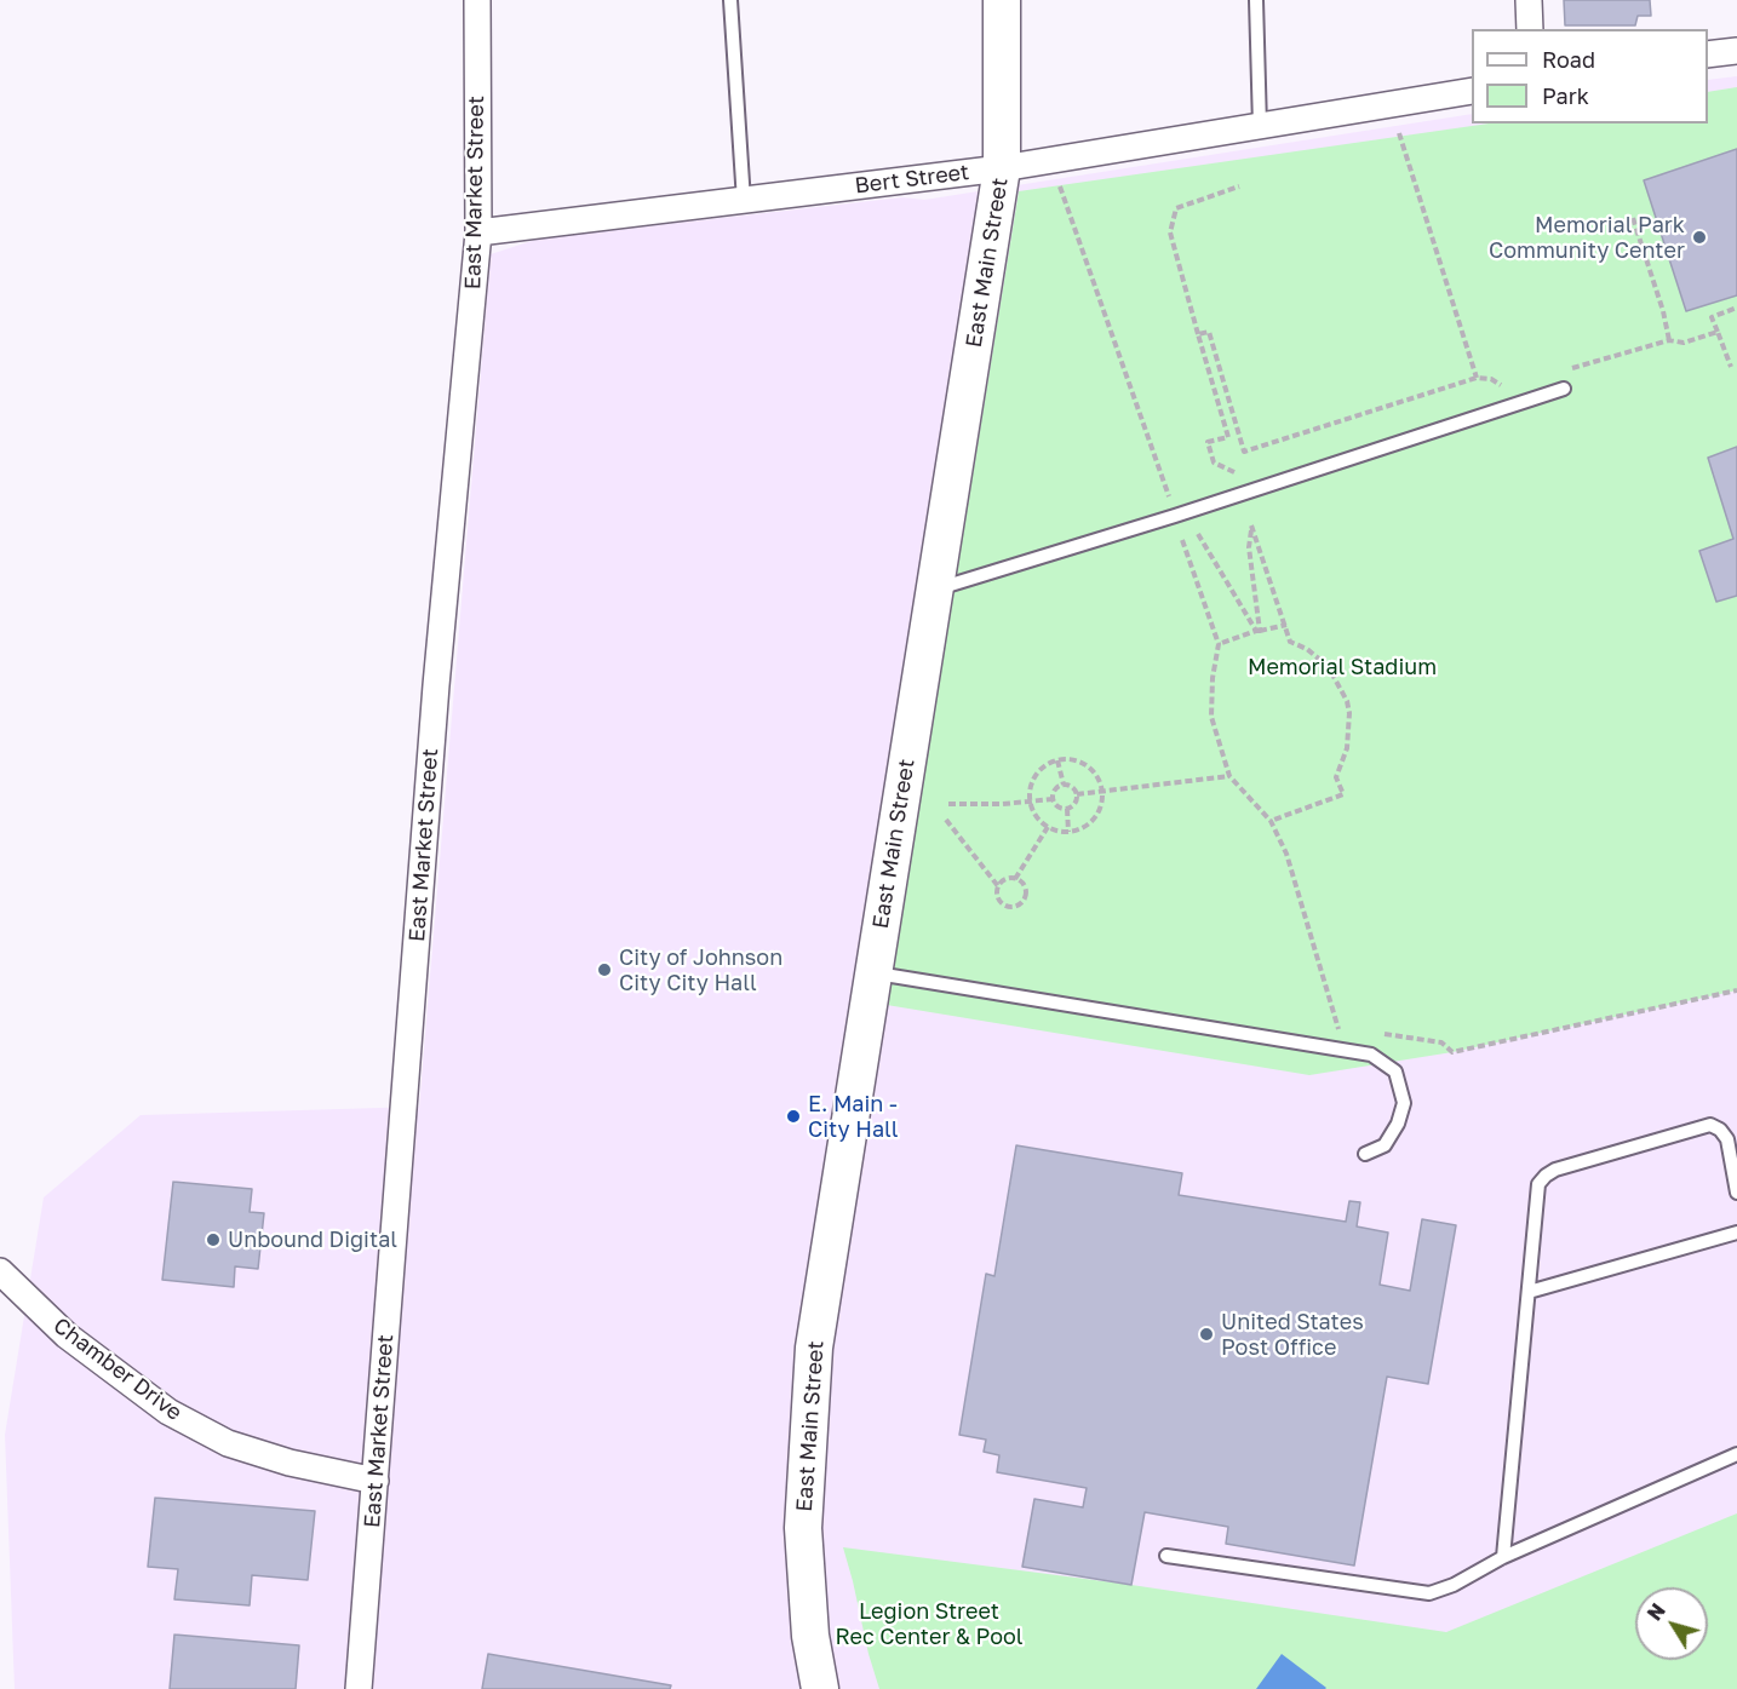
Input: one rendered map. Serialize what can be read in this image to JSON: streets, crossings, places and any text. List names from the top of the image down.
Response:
{
  "streets": {
    "main road": ["East Main Street"],
    "street": ["Bert Street", "East Market Street", "Chamber Drive"]
  },
  "crossings": [
    ["Bert Street", "East Market Street"],
    ["Bert Street", "East Main Street"],
    ["East Market Street", "Chamber Drive"]
  ],
  "parks": ["Memorial Stadium", "Legion Street Rec Center & Pool"],
  "places": [
    "Memorial Park Community Center",
    "City of Johnson City City Hall",
    "E. Main - City Hall",
    "Unbound Digital",
    "United States Post Office"
  ],
  "legend": ["Road", "Park"],
  "north": "top left"
}
